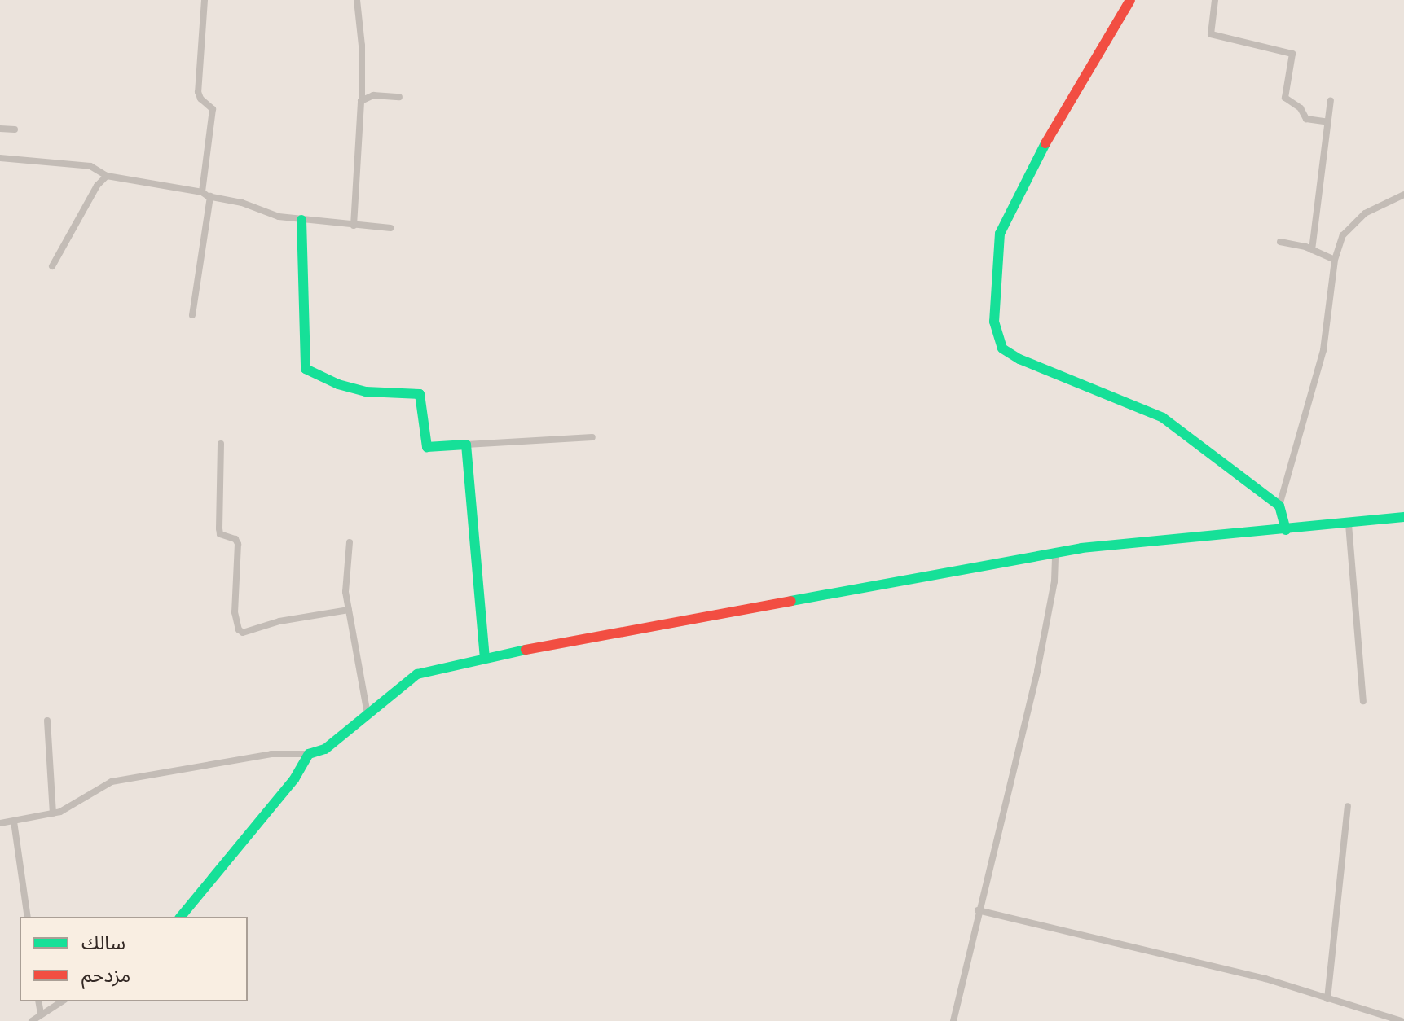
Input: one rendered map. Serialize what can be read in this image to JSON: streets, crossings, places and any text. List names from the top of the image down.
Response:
{
  "legend": ["سالك", "مزدحم"]
}
